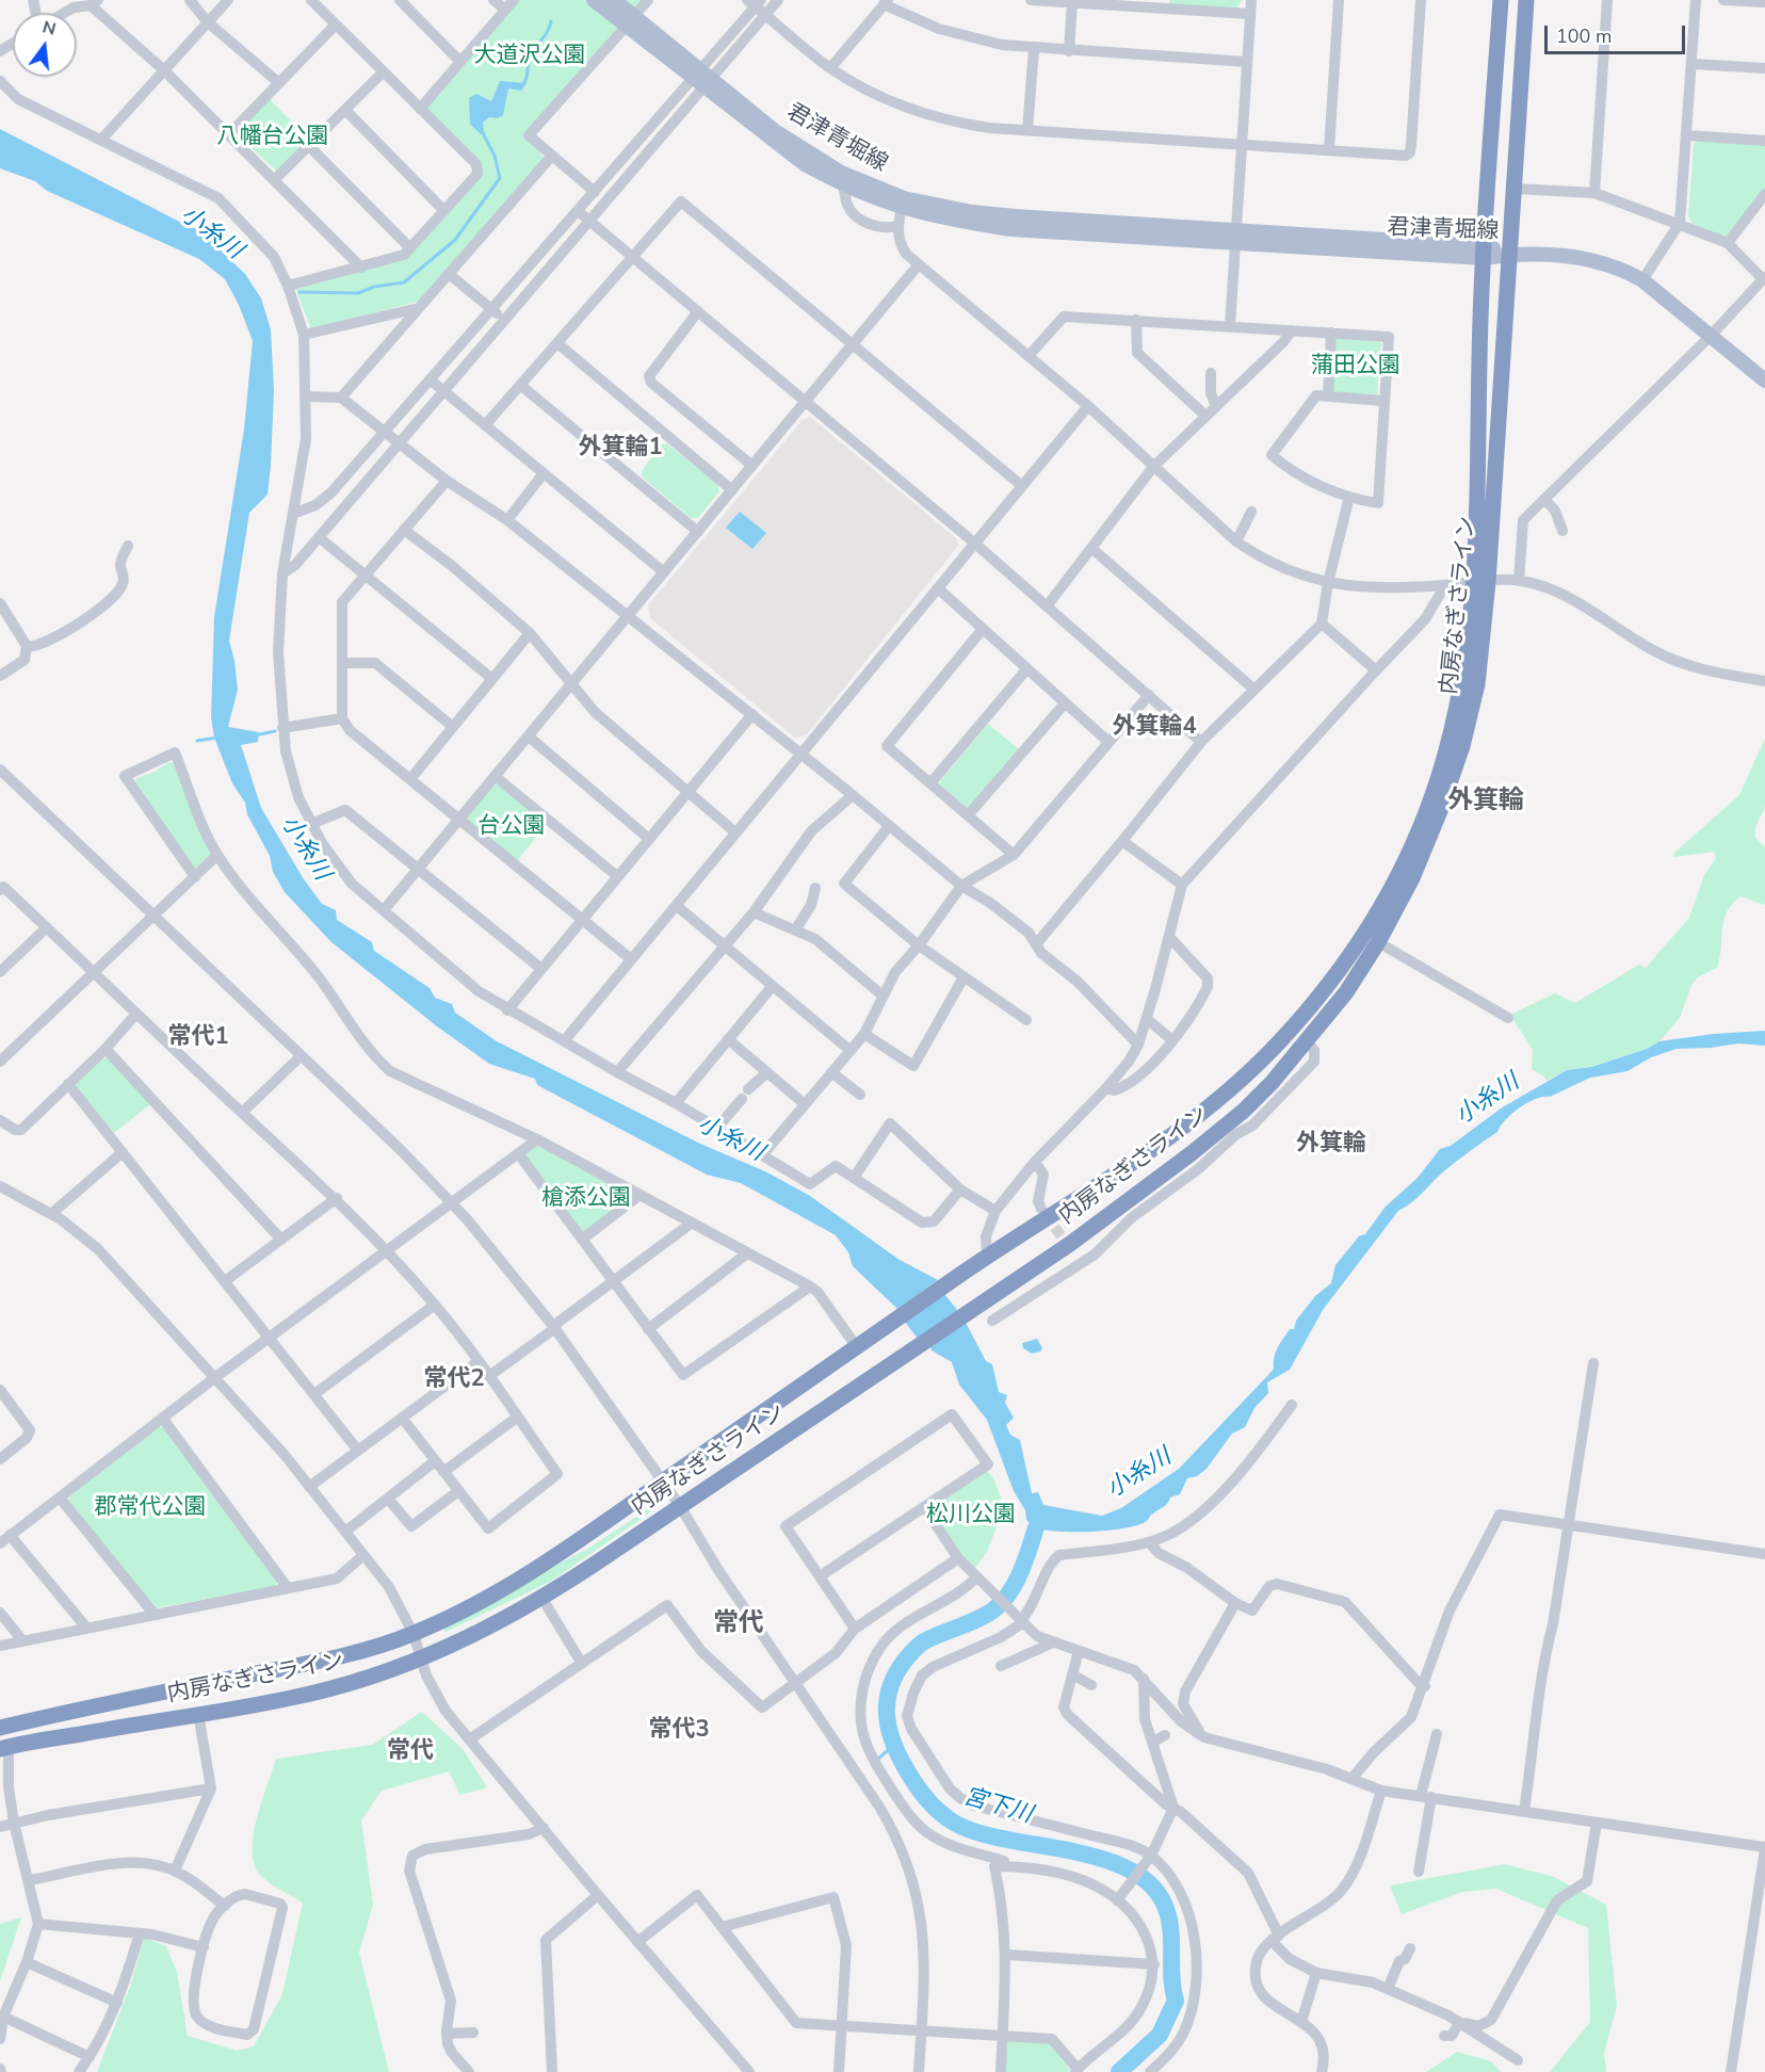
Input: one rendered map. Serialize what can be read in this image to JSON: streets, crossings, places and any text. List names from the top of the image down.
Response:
{
  "streets": {
    "highway": ["内房なぎさライン"],
    "main road": ["君津青堀線"]
  },
  "crossings": [
    ["君津青堀線", "内房なぎさライン"]
  ],
  "districts": [
    "外箕輪1",
    "外箕輪4",
    "外箕輪",
    "常代1",
    "外箕輪",
    "常代2",
    "常代",
    "常代3",
    "常代"
  ],
  "water": ["小糸川", "宮下川"],
  "parks": [
    "大道沢公園",
    "八幡台公園",
    "蒲田公園",
    "台公園",
    "槍添公園",
    "郡常代公園",
    "松川公園"
  ],
  "scale_bar": "100 m",
  "north": "top"
}
